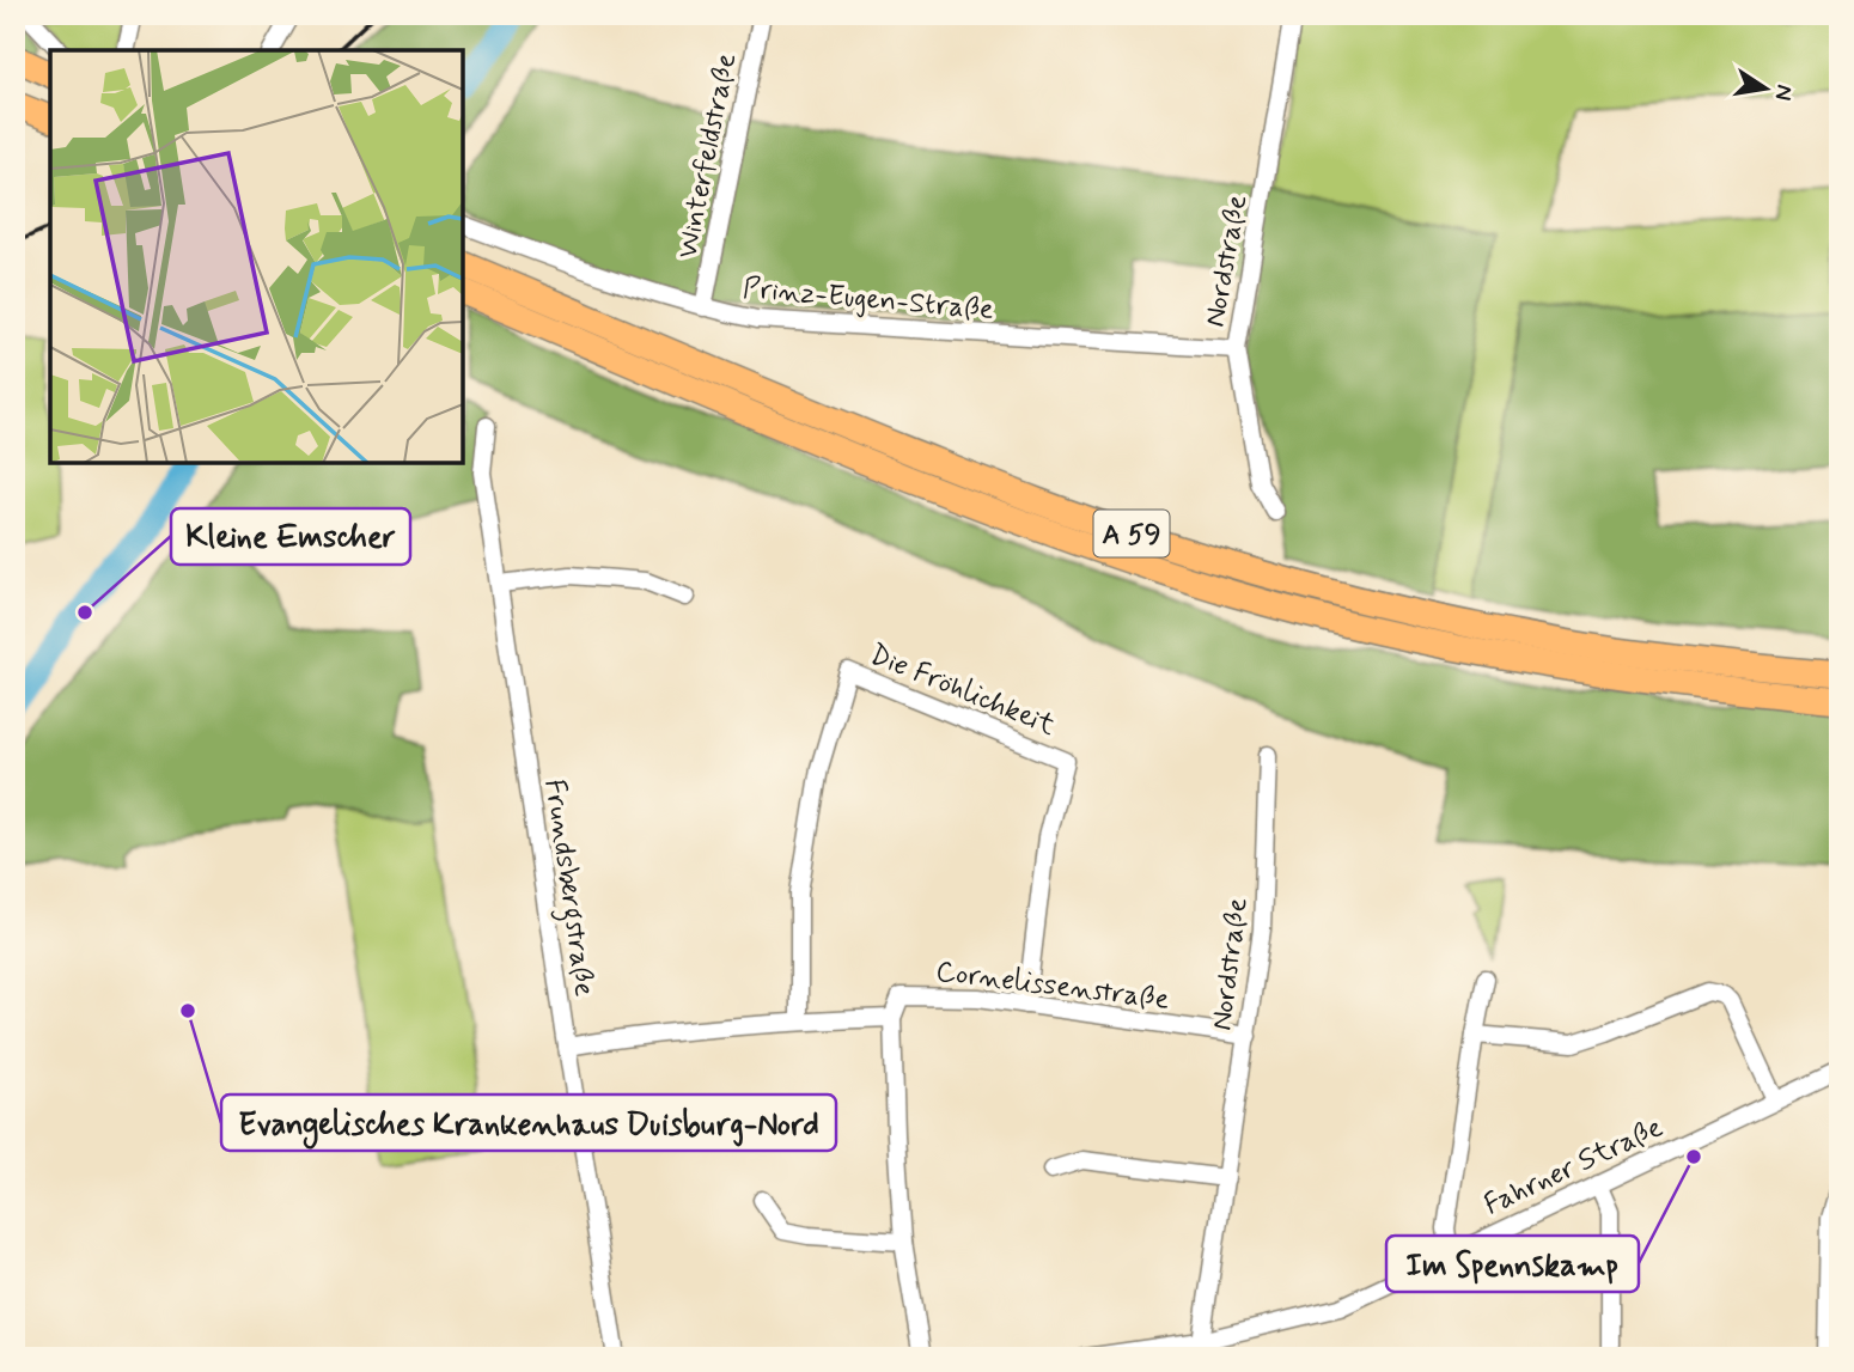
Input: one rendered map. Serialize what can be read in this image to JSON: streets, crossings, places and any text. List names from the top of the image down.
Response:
{
  "streets": {
    "highway": ["A 59"],
    "street": [
      "Winterfeldstraße",
      "Nordstraße",
      "Prinz-Eugen-Straße",
      "Die Fröhlichkeit",
      "Frundsbergstraße",
      "Cornelissenstraße",
      "Fahrner Straße"
    ]
  },
  "crossings": [
    ["Winterfeldstraße", "Prinz-Eugen-Straße"],
    ["Nordstraße", "Prinz-Eugen-Straße"],
    ["Nordstraße", "Cornelissenstraße"],
    ["Nordstraße", "Fahrner Straße"],
    ["Die Fröhlichkeit", "Cornelissenstraße"]
  ],
  "places": ["Kleine Emscher", "Evangelisches Krankenhaus Duisburg-Nord", "Im Spennskamp"],
  "north": "right"
}
